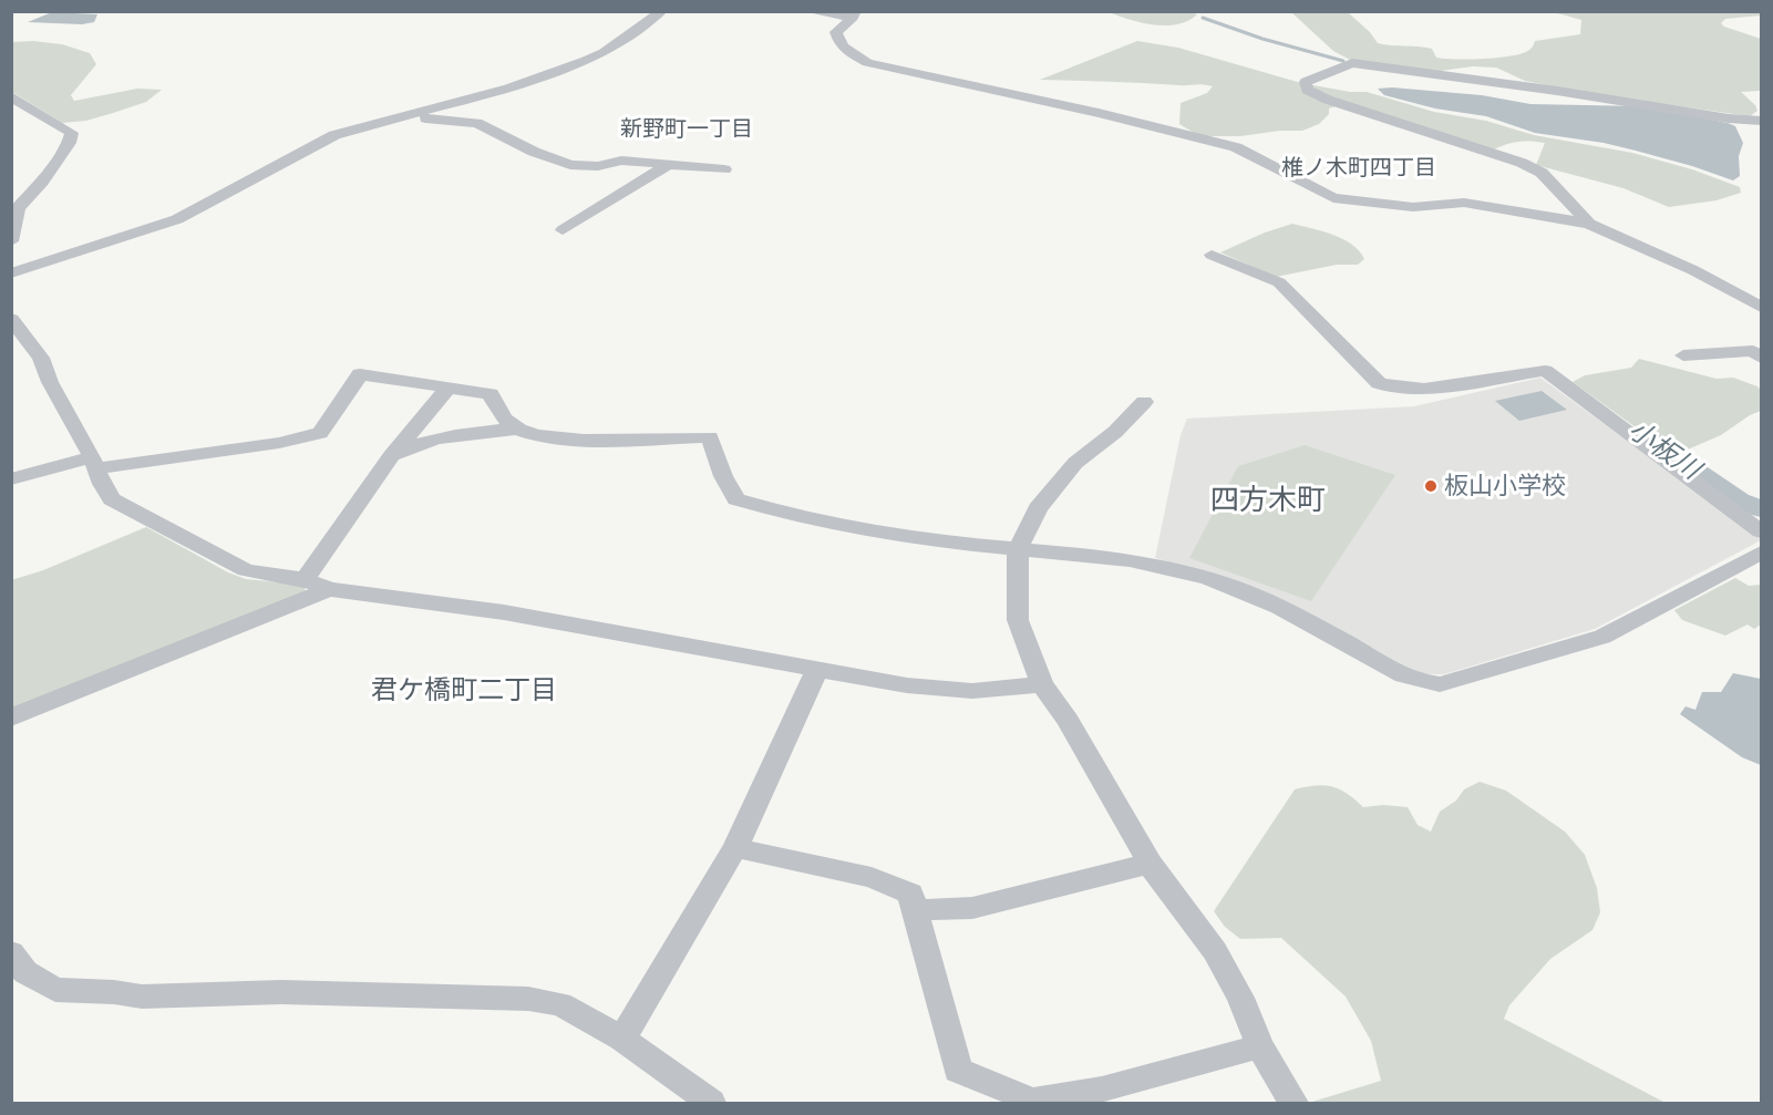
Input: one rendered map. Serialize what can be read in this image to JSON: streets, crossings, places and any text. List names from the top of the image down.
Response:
{
  "districts": [
    "新野町一丁目",
    "椎ノ木町四丁目",
    "四方木町",
    "君ケ橋町二丁目"
  ],
  "water": ["小板川"],
  "places": ["板山小学校"]
}
